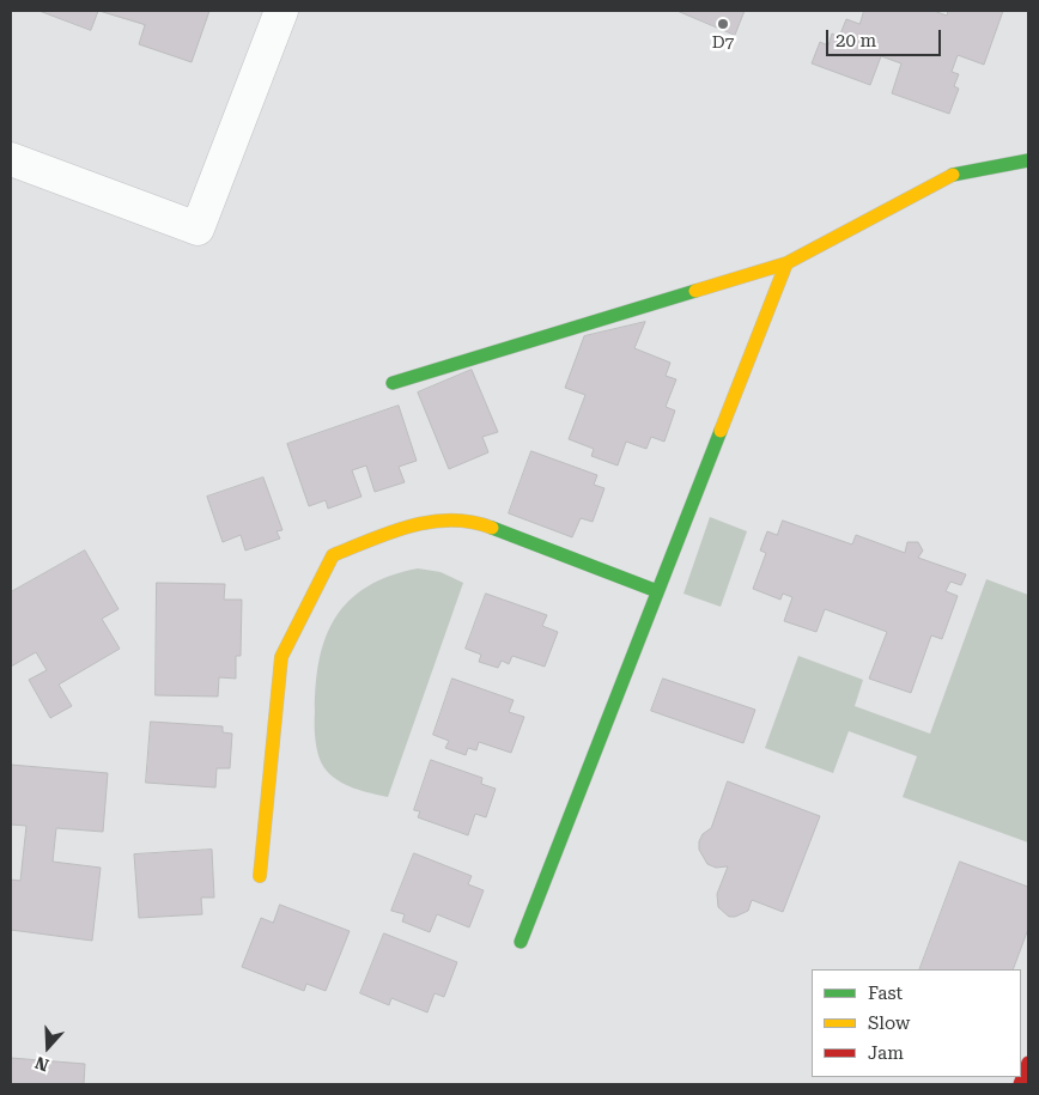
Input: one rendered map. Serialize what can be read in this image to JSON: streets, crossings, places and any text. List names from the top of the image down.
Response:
{
  "places": ["D7"],
  "legend": ["Fast", "Slow", "Jam"],
  "scale_bar": "20 m",
  "north": "bottom"
}
